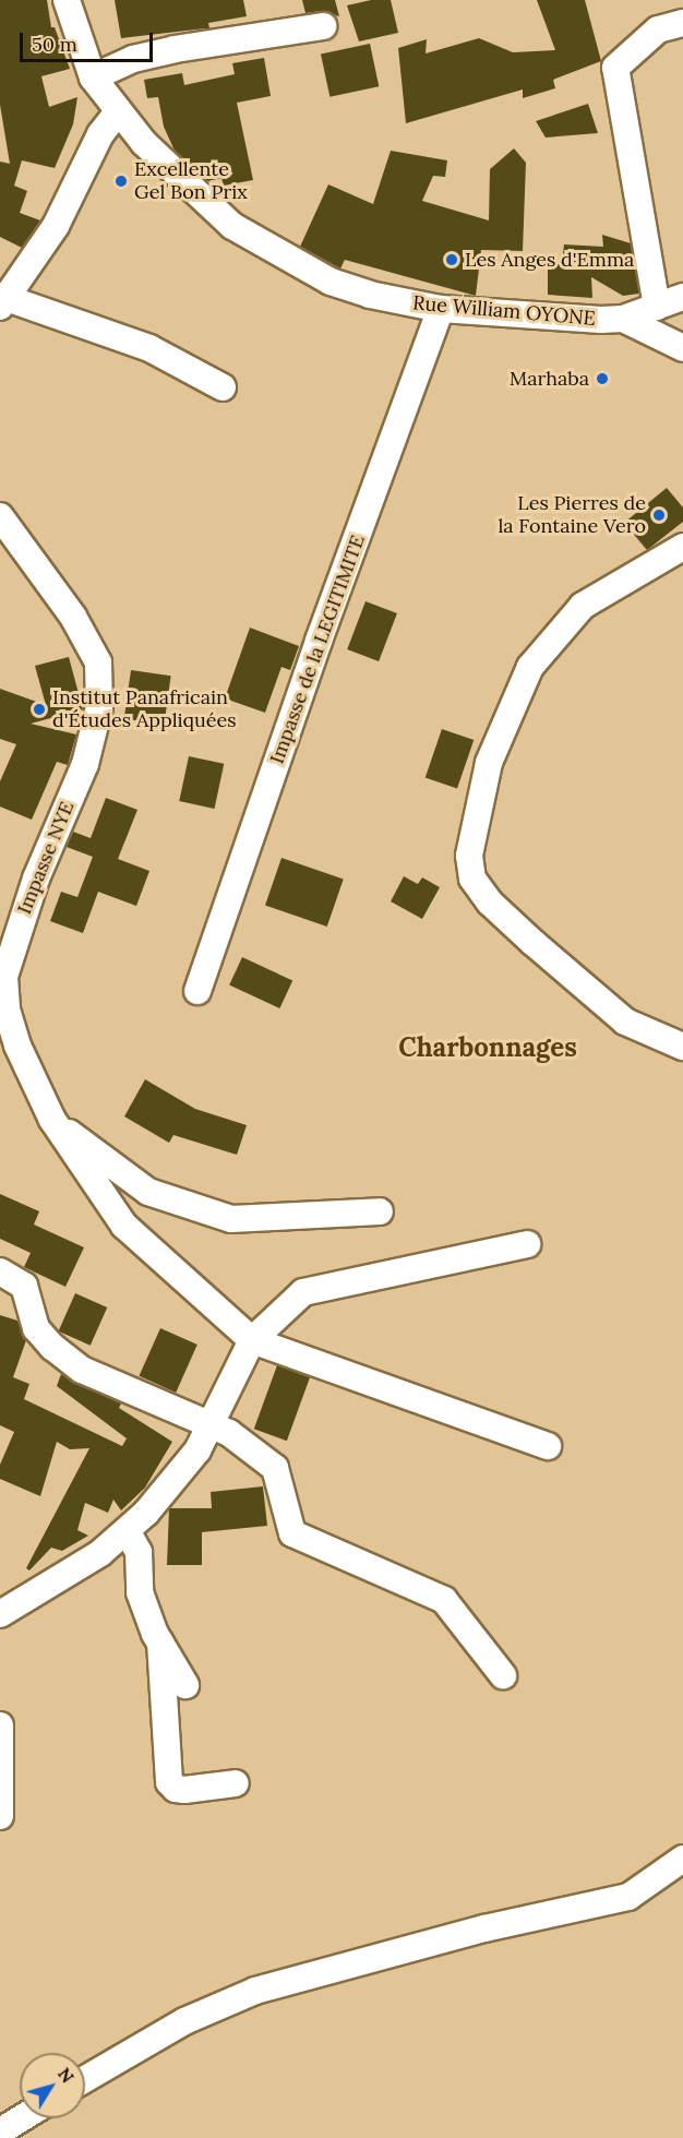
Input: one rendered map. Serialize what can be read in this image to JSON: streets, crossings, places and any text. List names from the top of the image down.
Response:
{
  "streets": {
    "street": ["Rue William OYONE", "Impasse de la LEGITIMITE", "Impasse NYE"]
  },
  "crossings": [
    ["Rue William OYONE", "Impasse de la LEGITIMITE"]
  ],
  "districts": ["Charbonnages"],
  "places": [
    "Excellente Gel Bon Prix",
    "Les Anges d'Emma",
    "Marhaba",
    "Les Pierres de la Fontaine Vero",
    "Institut Panafricain d'Études Appliquées"
  ],
  "scale_bar": "50 m",
  "north": "top right"
}
